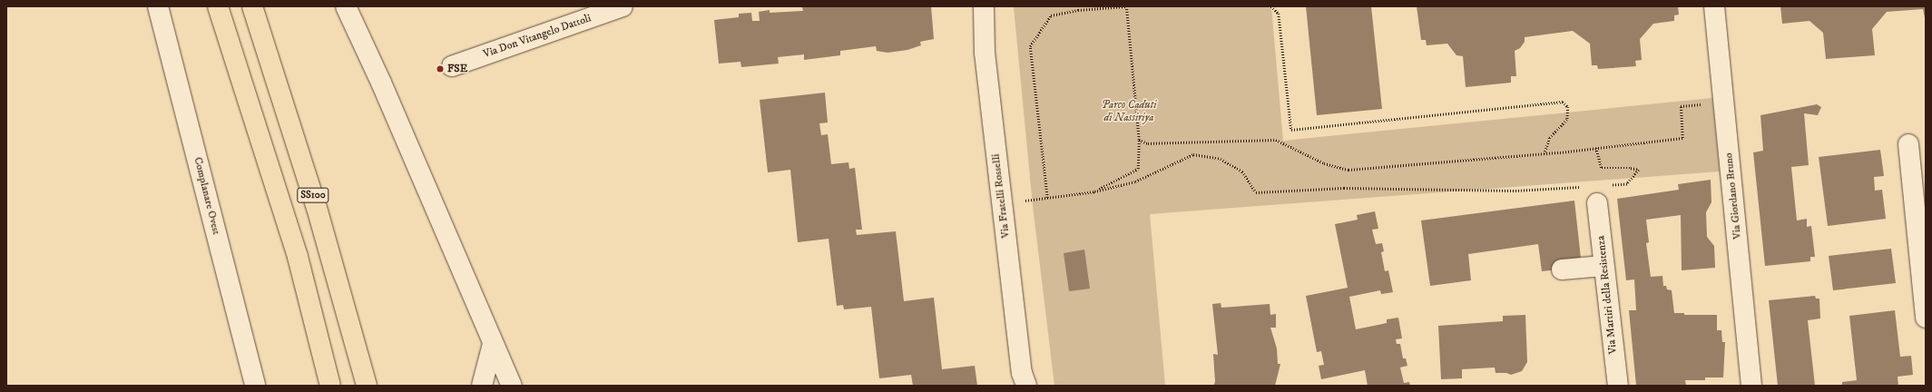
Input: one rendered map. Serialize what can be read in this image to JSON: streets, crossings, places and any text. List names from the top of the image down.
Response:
{
  "streets": {
    "highway": ["SS100"],
    "street": [
      "Via Don Vitangelo Dattoli",
      "Complanare Ovest",
      "Via Fratelli Rosselli",
      "Via Giordano Bruno",
      "Via Martiri della Resistenza"
    ]
  },
  "parks": ["Parco Caduti di Nassiriya"],
  "places": ["FSE"]
}
